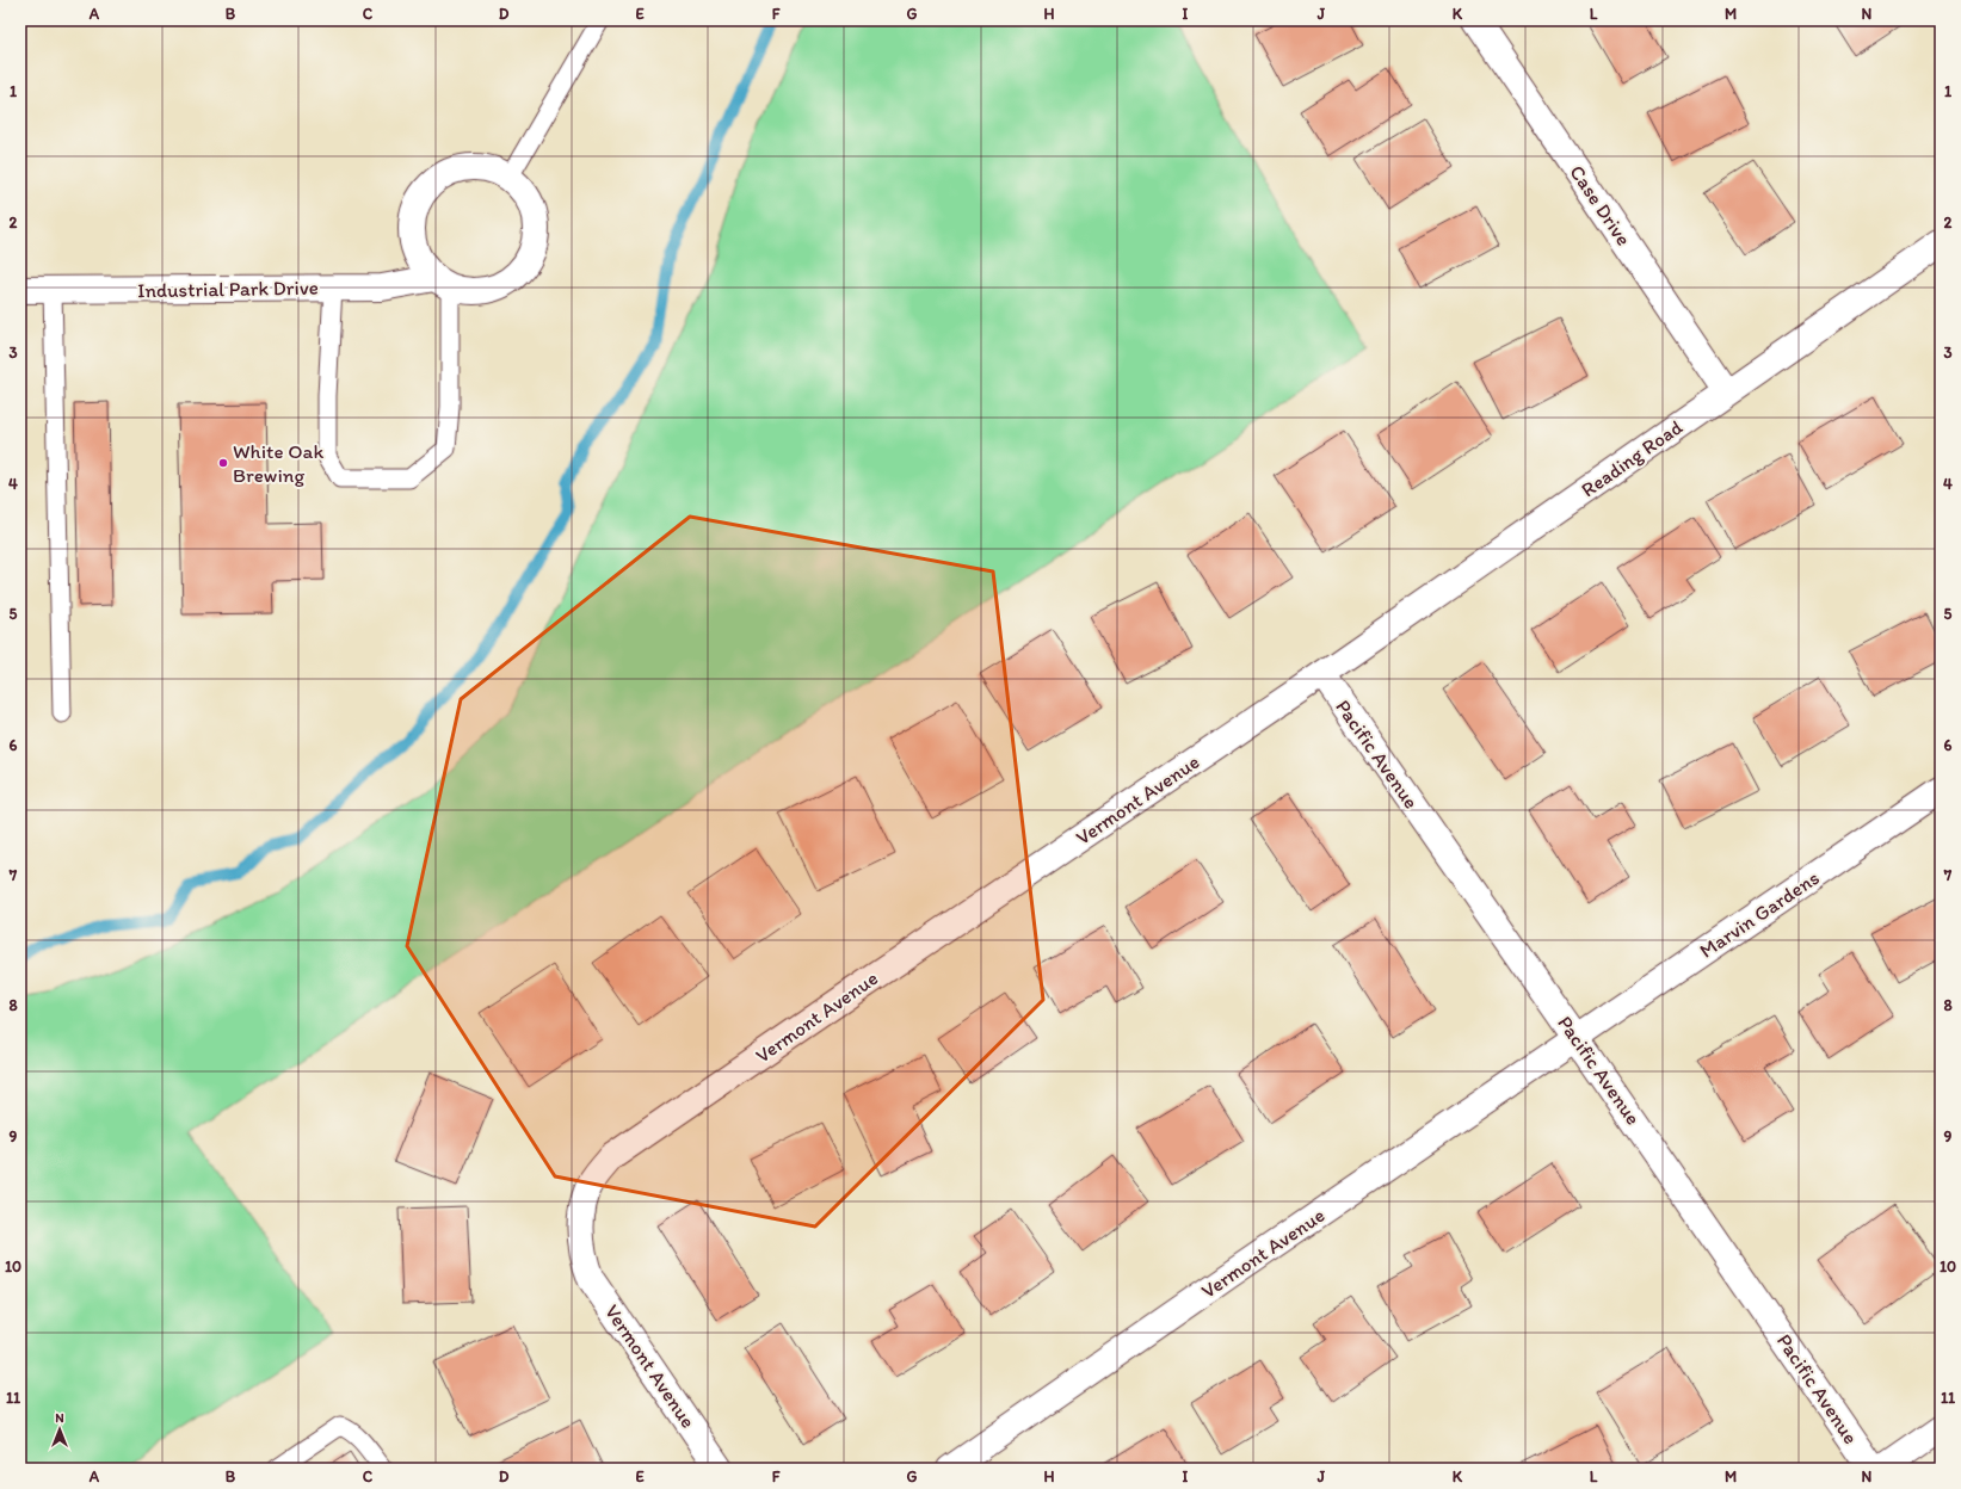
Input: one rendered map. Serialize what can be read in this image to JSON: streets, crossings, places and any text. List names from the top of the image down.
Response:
{
  "streets": {
    "street": [
      "Case Drive",
      "Industrial Park Drive",
      "Reading Road",
      "Pacific Avenue",
      "Vermont Avenue",
      "Marvin Gardens"
    ]
  },
  "crossings": [
    ["Case Drive", "Reading Road"],
    ["Reading Road", "Pacific Avenue"],
    ["Reading Road", "Vermont Avenue"],
    ["Pacific Avenue", "Vermont Avenue"],
    ["Pacific Avenue", "Marvin Gardens"],
    ["Vermont Avenue", "Marvin Gardens"]
  ],
  "places": ["White Oak Brewing"],
  "north": "top",
  "grid": {
    "columns": [
      "A",
      "B",
      "C",
      "D",
      "E",
      "F",
      "G",
      "H",
      "I",
      "J",
      "K",
      "L",
      "M",
      "N"
    ],
    "rows": [
      "1",
      "2",
      "3",
      "4",
      "5",
      "6",
      "7",
      "8",
      "9",
      "10",
      "11"
    ]
  }
}
